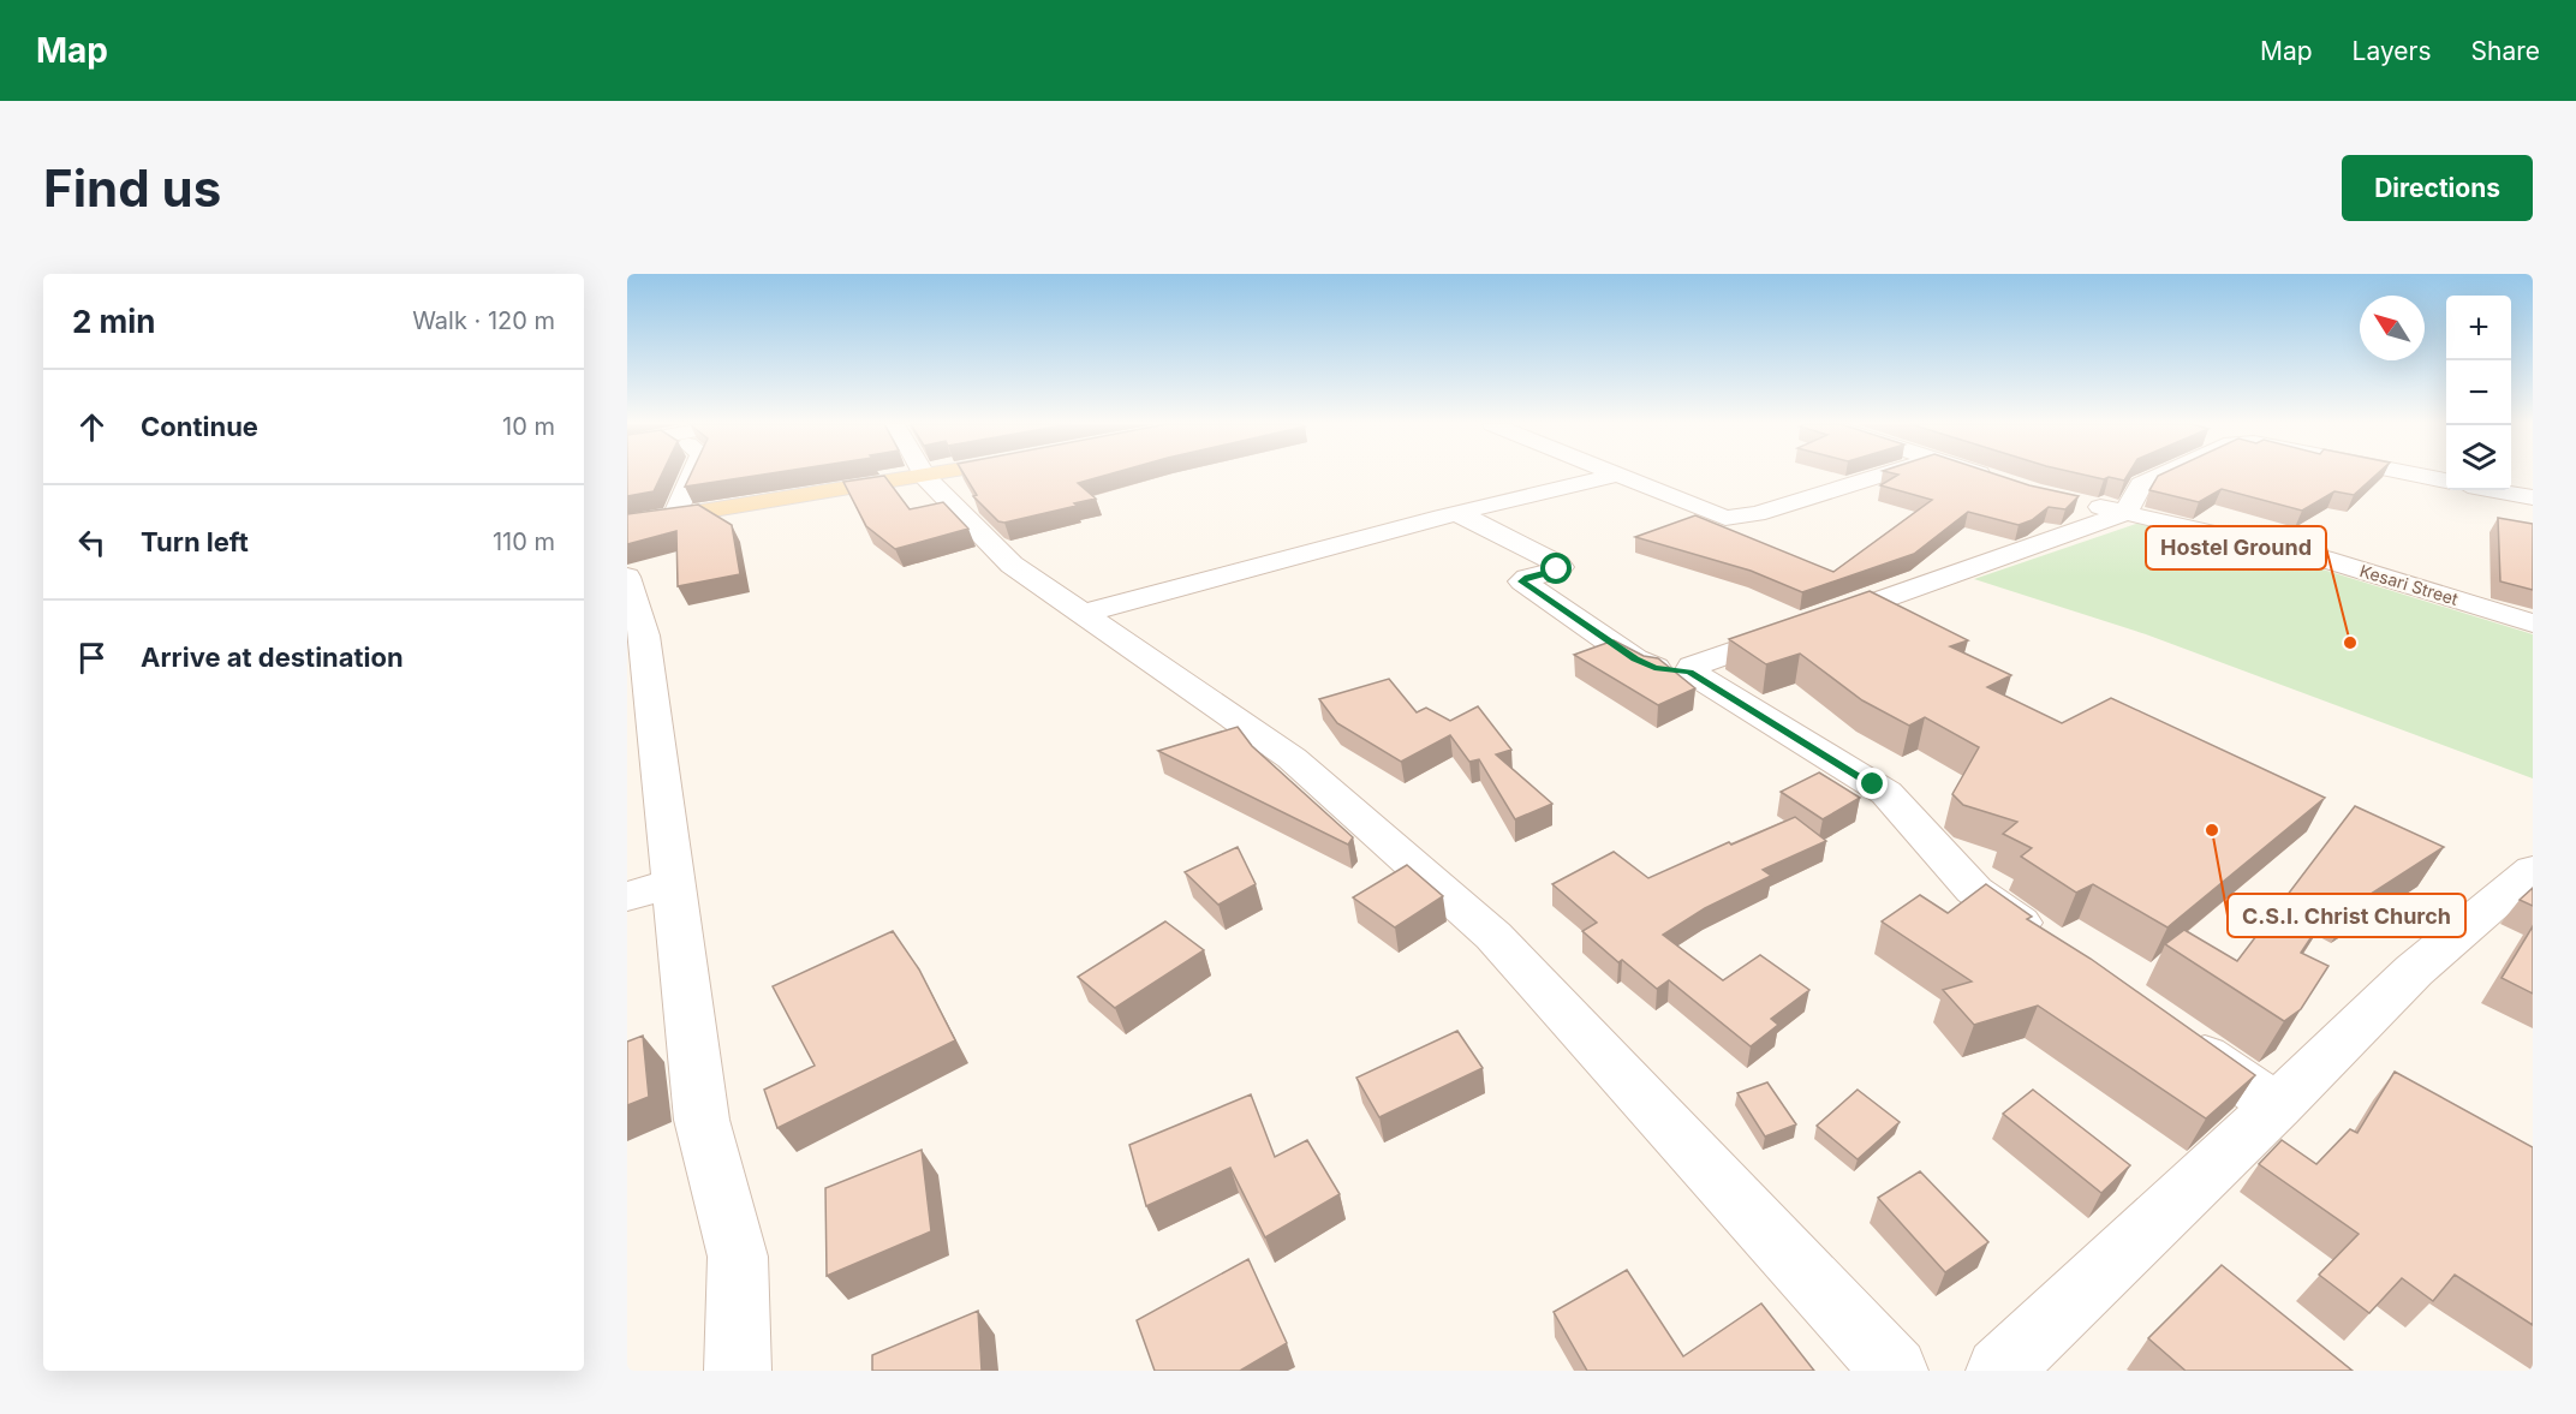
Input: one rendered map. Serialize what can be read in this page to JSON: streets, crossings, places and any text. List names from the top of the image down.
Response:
{
  "streets": {
    "street": ["Kesari Street"]
  },
  "places": ["Hostel Ground", "C.S.I. Christ Church"],
  "north": "top left",
  "page": {
    "header": "Map",
    "nav": ["Map", "Layers", "Share"],
    "buttons": "Directions",
    "title": "Find us",
    "heading": ["2 min", "Walk · 120 m"],
    "map_buttons": ["+", "−"],
    "list": [
      ["Continue", "10 m"],
      ["Turn left", "110 m"],
      "Arrive at destination"
    ]
  }
}
